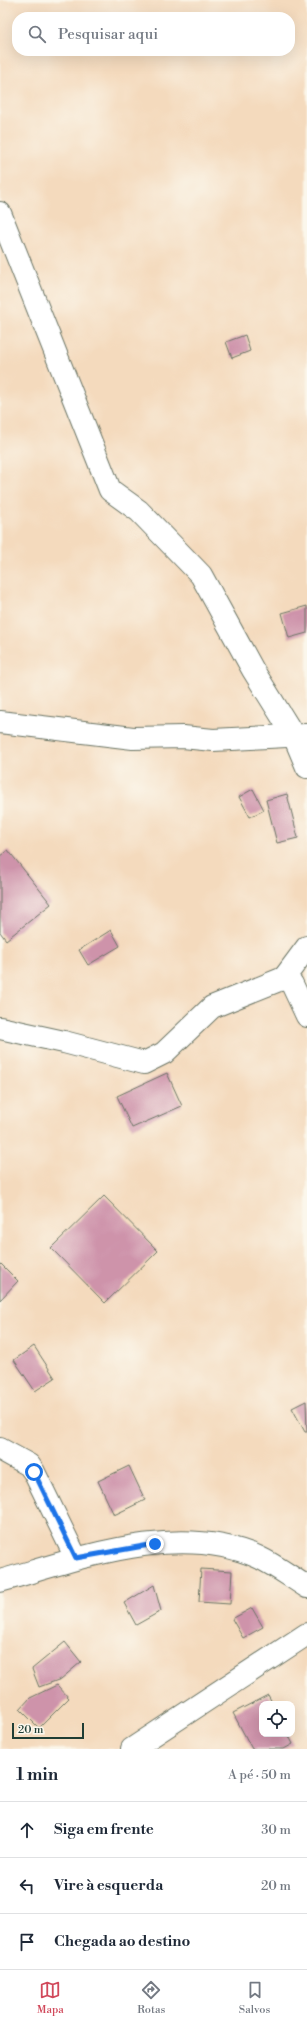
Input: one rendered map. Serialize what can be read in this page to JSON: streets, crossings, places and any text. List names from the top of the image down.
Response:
{
  "scale_bar": "20 m",
  "page": {
    "search": "Pesquisar aqui",
    "scale": "20 m",
    "heading": ["1 min", "A pé · 50 m"],
    "list": [
      ["Siga em frente", "30 m"],
      ["Vire à esquerda", "20 m"],
      "Chegada ao destino"
    ],
    "nav": ["Mapa", "Rotas", "Salvos"]
  }
}
